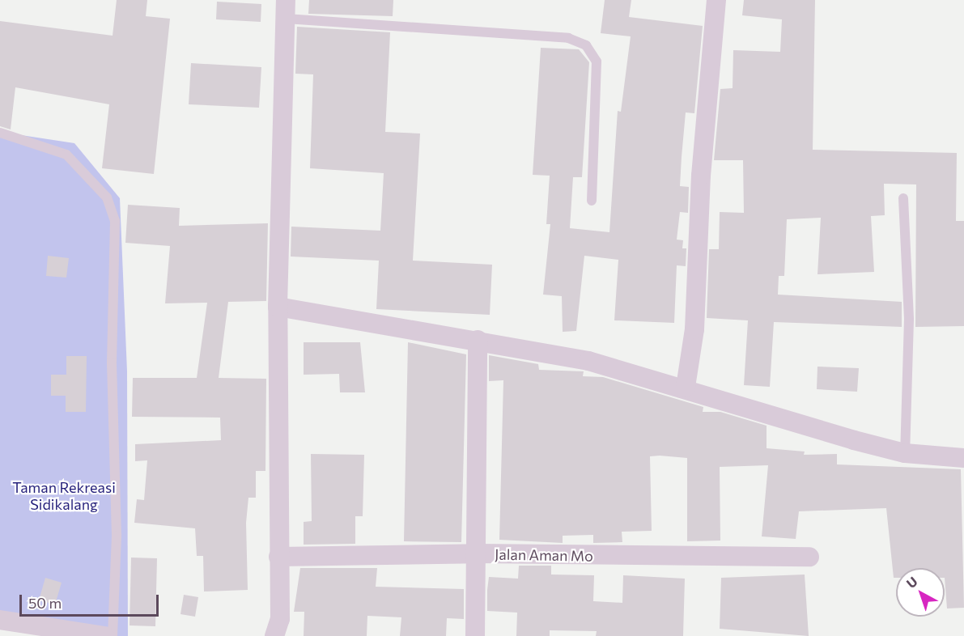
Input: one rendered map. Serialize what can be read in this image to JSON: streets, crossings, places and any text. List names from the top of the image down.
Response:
{
  "streets": {
    "street": ["Jalan Aman Mo"]
  },
  "parks": ["Taman Rekreasi Sidikalang"],
  "scale_bar": "50 m",
  "north": "top left"
}
